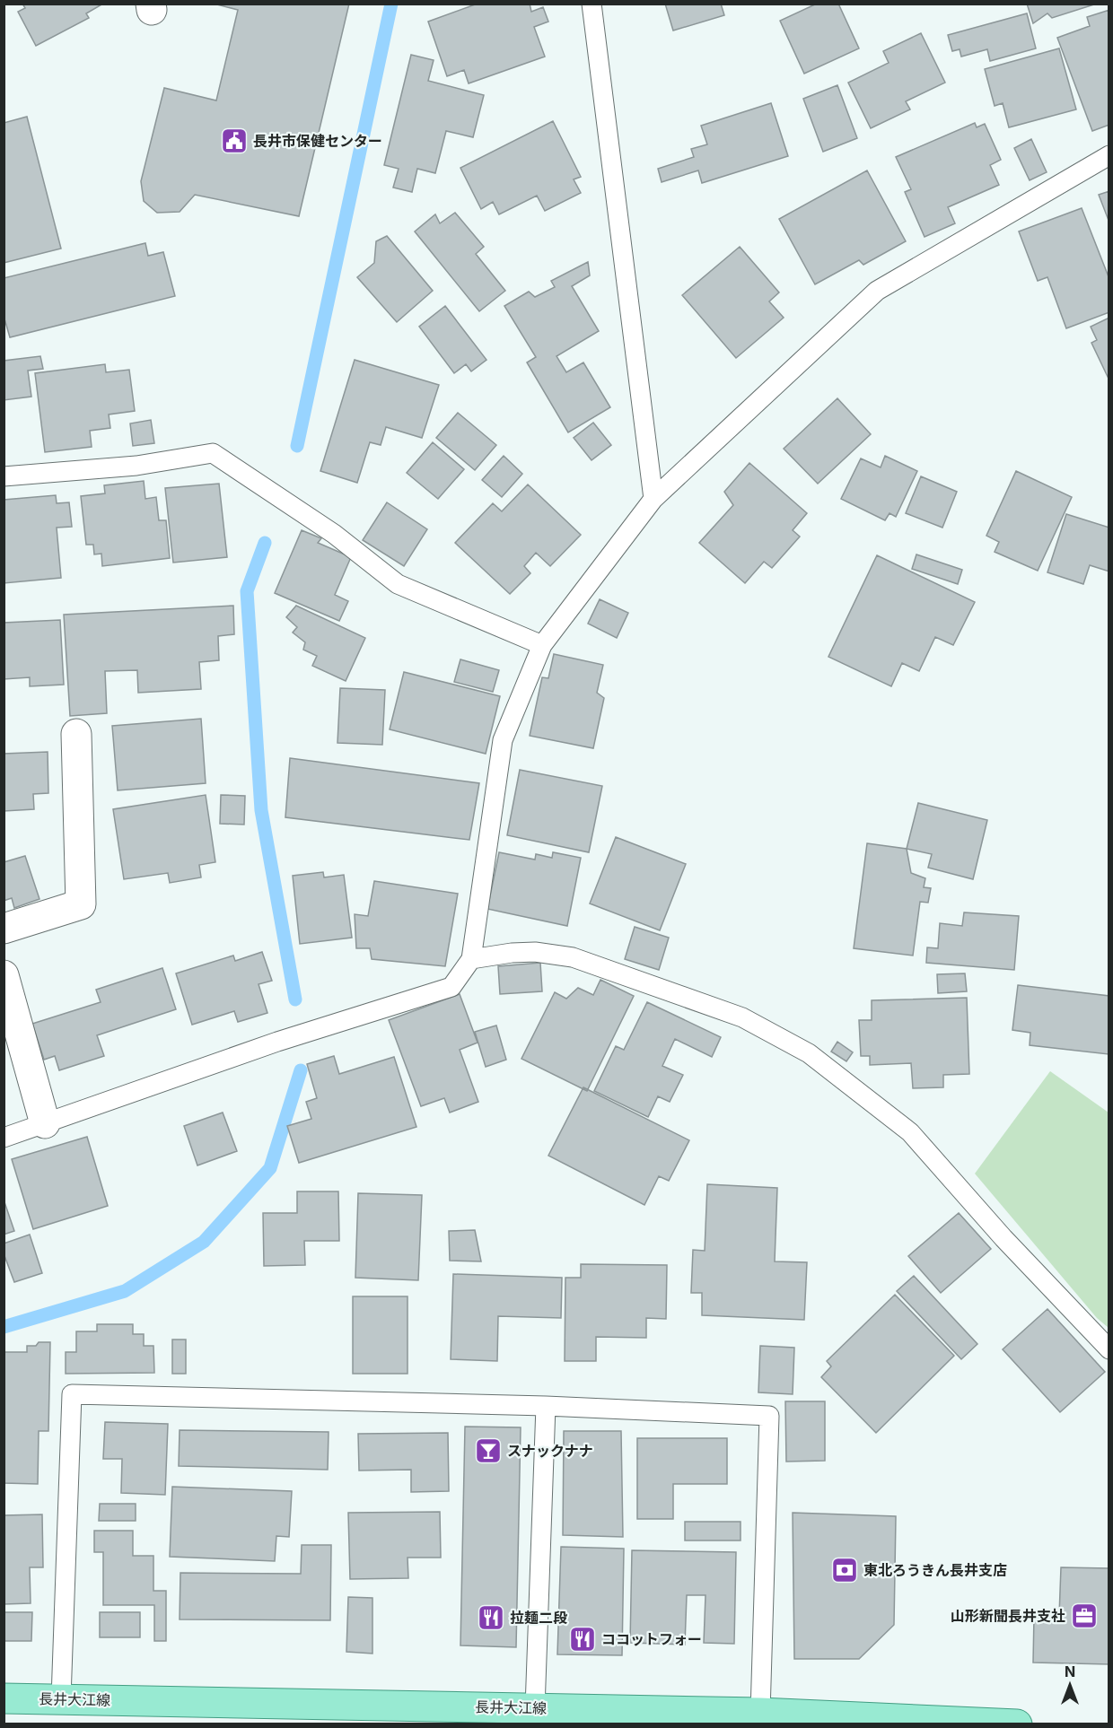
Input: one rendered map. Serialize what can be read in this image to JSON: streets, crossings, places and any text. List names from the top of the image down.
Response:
{
  "streets": {
    "main road": ["長井大江線"]
  },
  "places": {
    "public building": ["長井市保健センター"],
    "bar": ["スナックナナ"],
    "bank": ["東北ろうきん長井支店"],
    "office": ["山形新聞長井支社"],
    "restaurant": ["拉麺二段", "ココットフォー"]
  },
  "north": "top"
}
